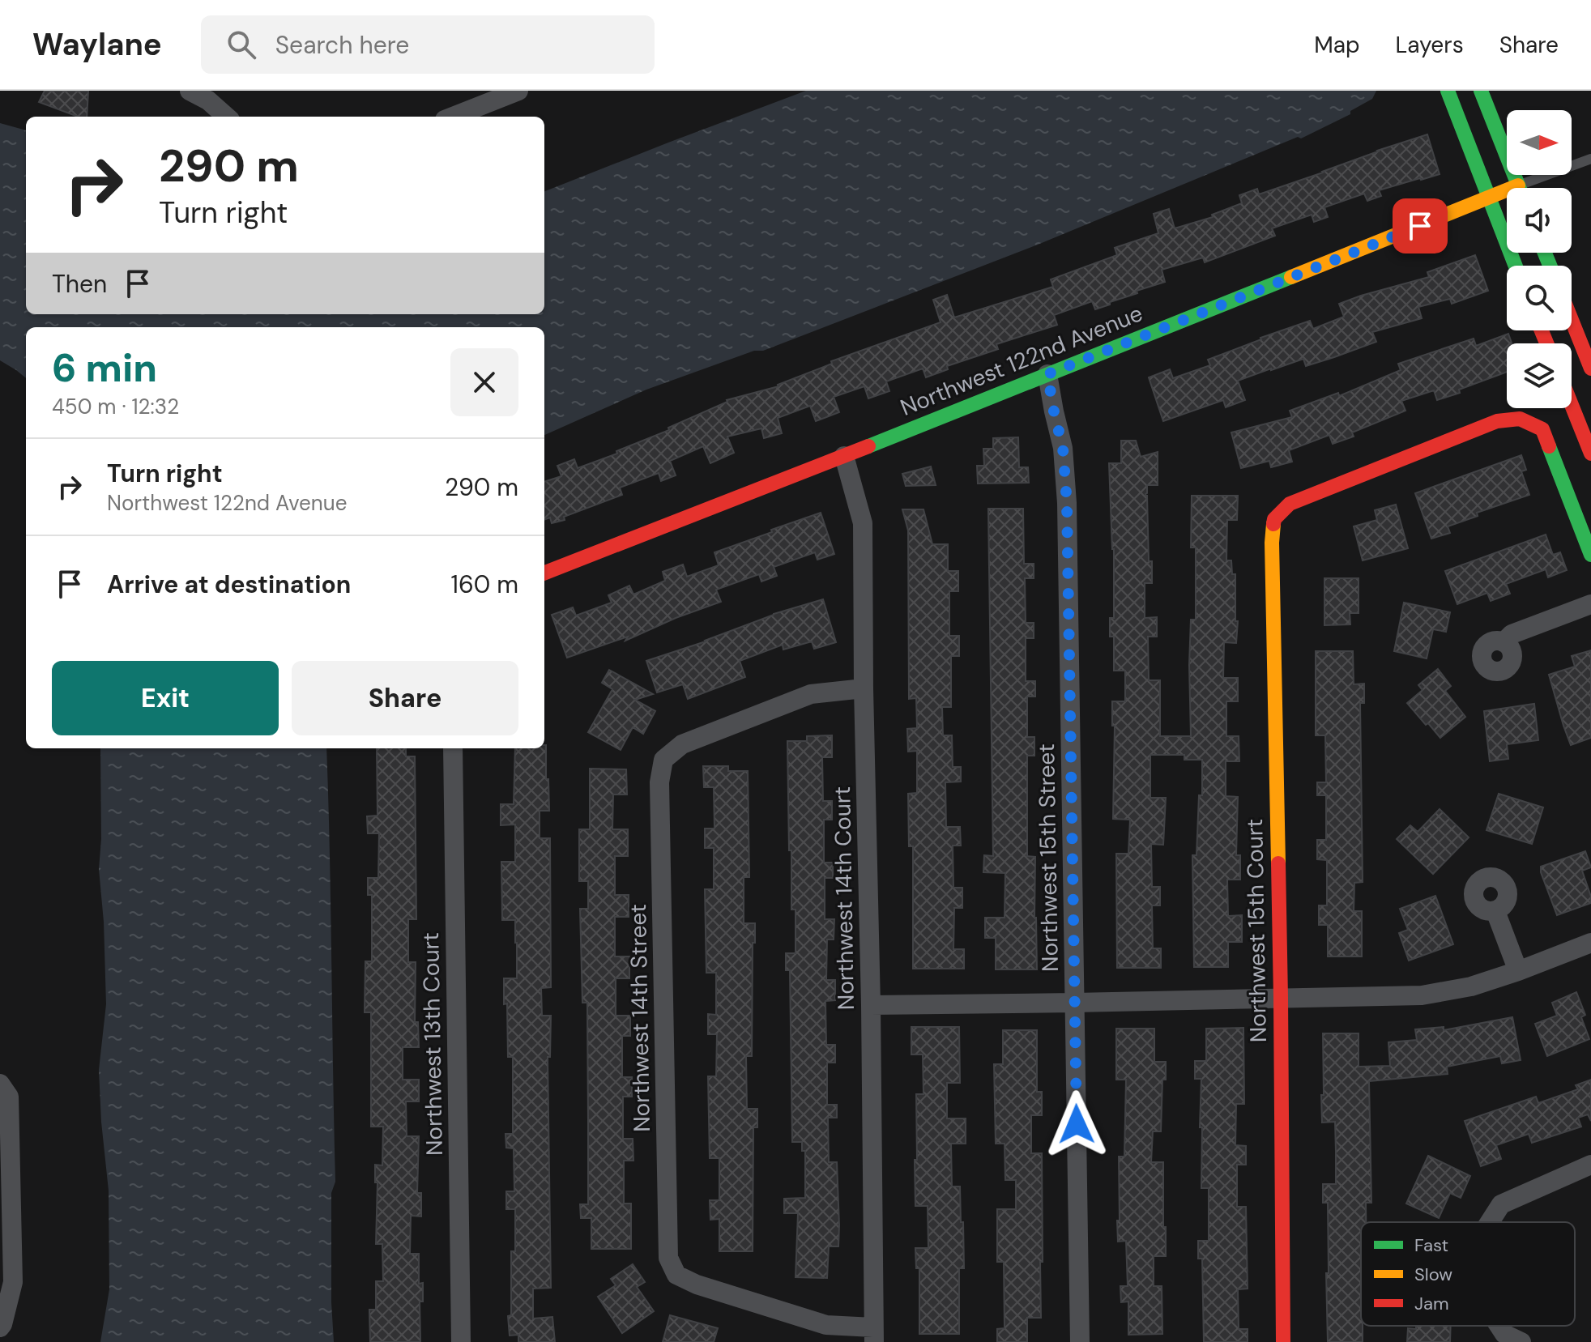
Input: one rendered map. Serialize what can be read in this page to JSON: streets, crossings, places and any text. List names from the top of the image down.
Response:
{
  "streets": {
    "street": [
      "Northwest 122nd Avenue",
      "Northwest 15th Street",
      "Northwest 14th Court",
      "Northwest 15th Court",
      "Northwest 14th Street",
      "Northwest 13th Court"
    ]
  },
  "crossings": [
    ["Northwest 122nd Avenue", "Northwest 15th Street"],
    ["Northwest 122nd Avenue", "Northwest 14th Court"],
    ["Northwest 14th Court", "Northwest 14th Street"]
  ],
  "legend": ["Fast", "Slow", "Jam"],
  "north": "right",
  "page": {
    "header": "Waylane",
    "search": "Search here",
    "nav": ["Map", "Layers", "Share"],
    "turn": ["290 m", "Turn right"],
    "then": "Then",
    "heading": ["6 min", "450 m · 12:32"],
    "list": [
      {
        "name": "Turn right",
        "note": "Northwest 122nd Avenue",
        "value": "290 m"
      },
      {
        "name": "Arrive at destination",
        "value": "160 m"
      }
    ],
    "buttons": ["Exit", "Share"]
  }
}
